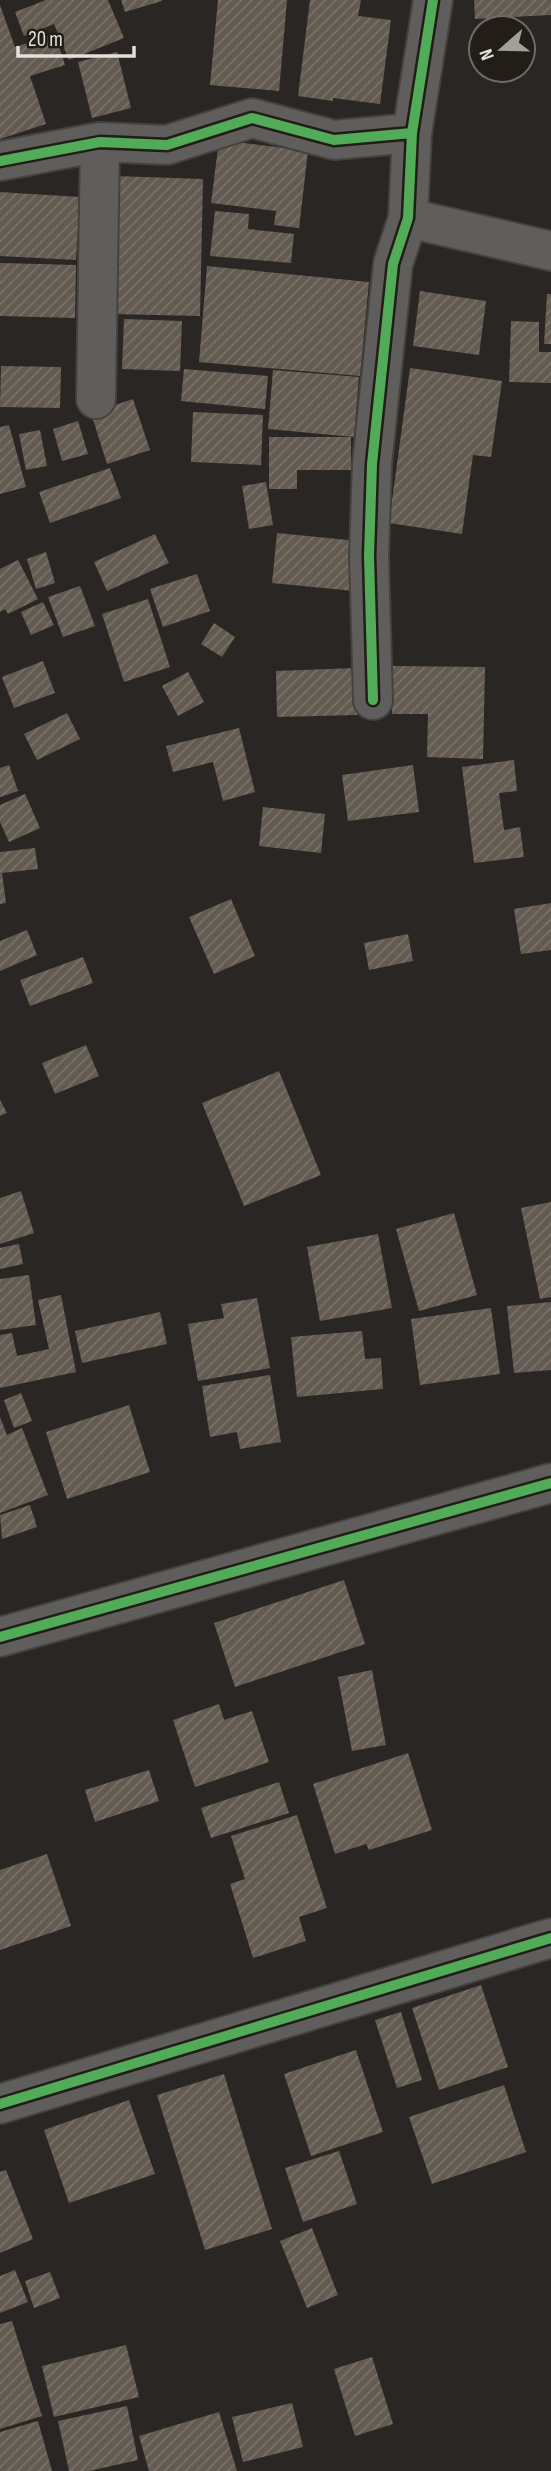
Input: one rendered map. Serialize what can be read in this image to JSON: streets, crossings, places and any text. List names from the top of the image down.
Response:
{
  "scale_bar": "20 m",
  "north": "left"
}
